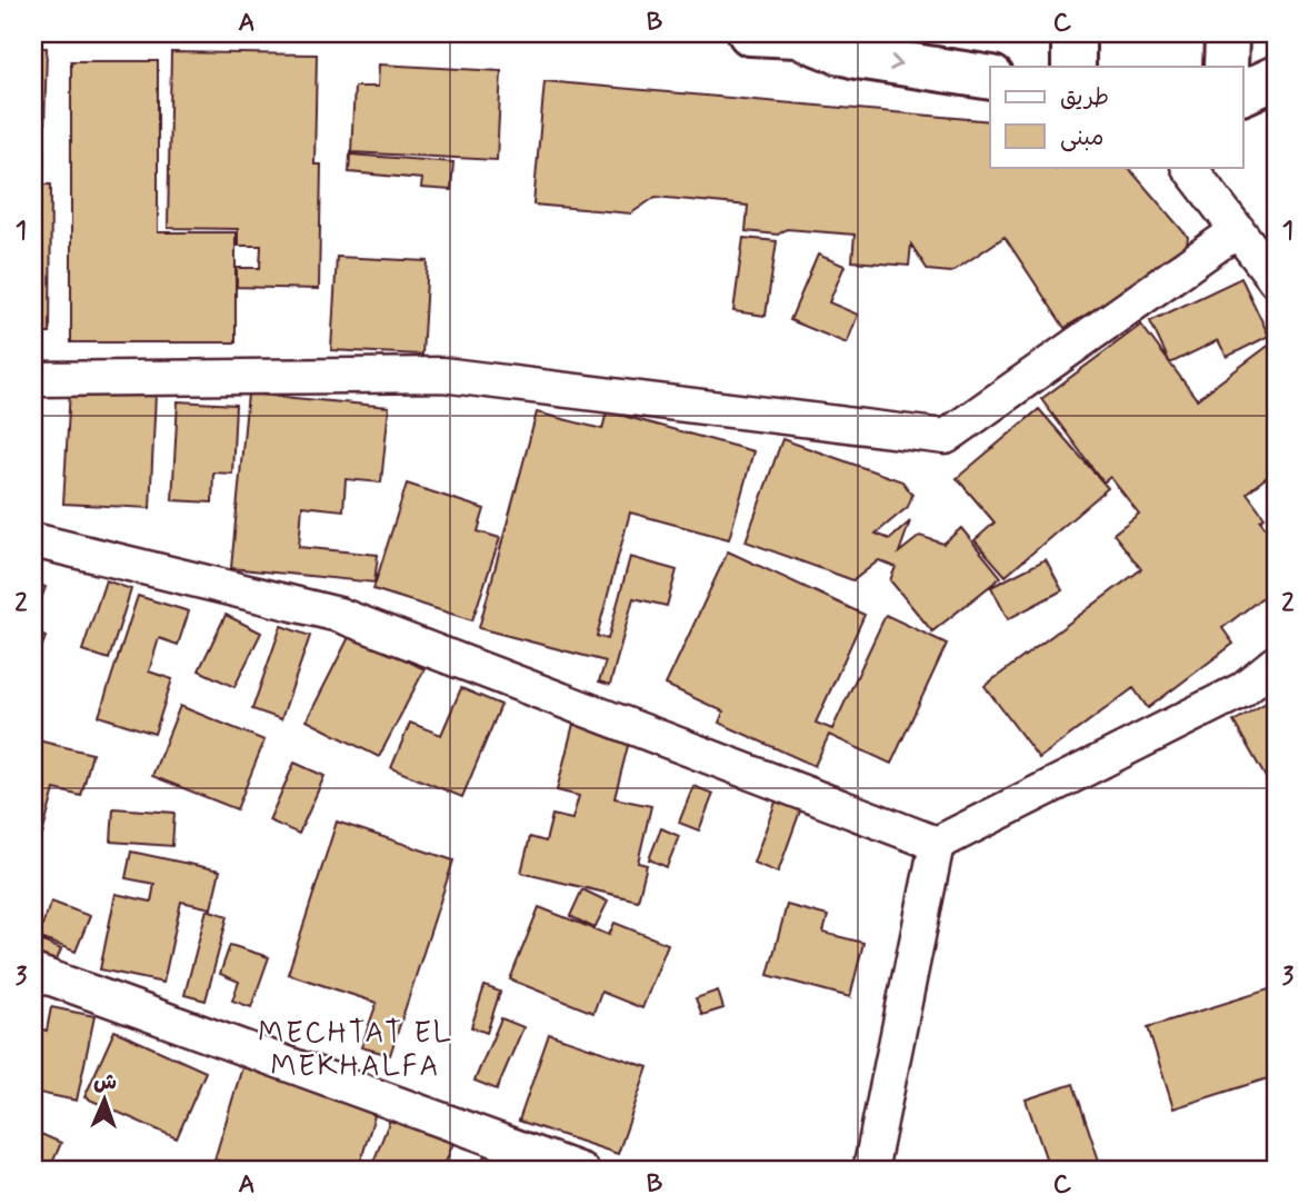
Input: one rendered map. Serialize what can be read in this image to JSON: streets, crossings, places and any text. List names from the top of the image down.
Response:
{
  "districts": ["MECHTAT EL MEKHALFA"],
  "legend": ["طريق", "مبنى"],
  "north": "top",
  "grid": {
    "columns": ["A", "B", "C"],
    "rows": ["1", "2", "3"]
  }
}
